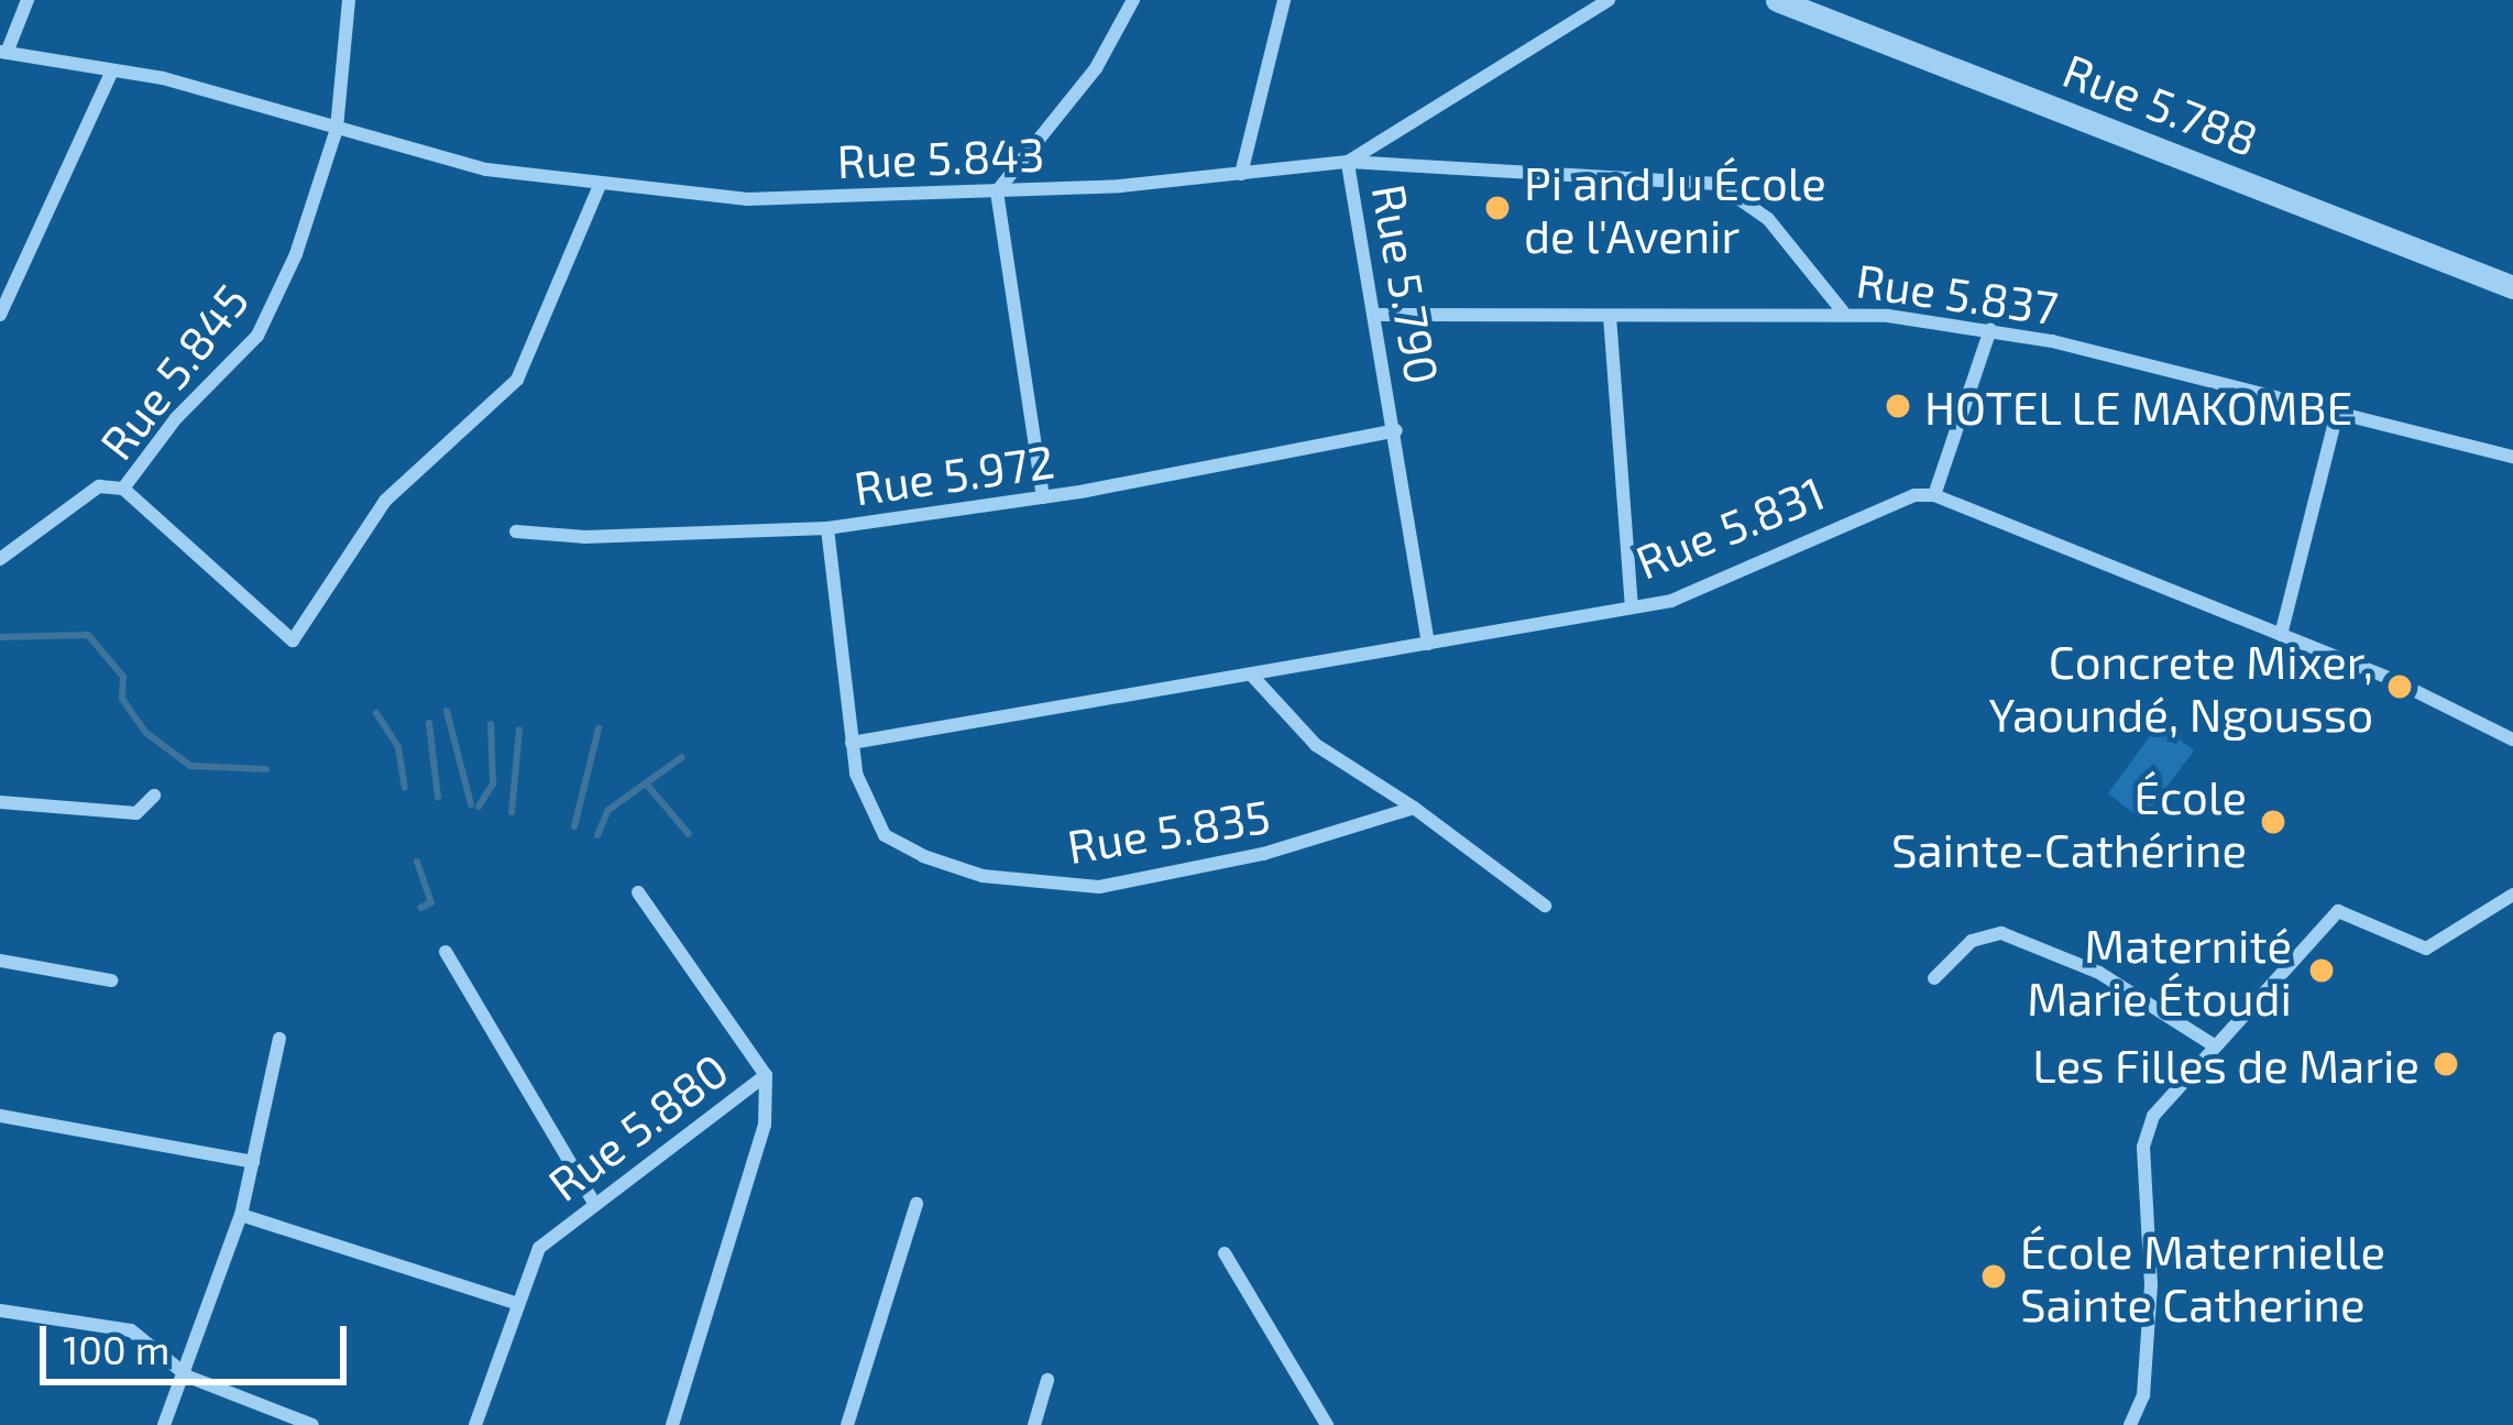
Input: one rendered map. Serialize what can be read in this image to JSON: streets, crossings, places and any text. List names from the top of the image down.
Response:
{
  "streets": {
    "street": [
      "Rue 5.788",
      "Rue 5.843",
      "Rue 5.790",
      "Rue 5.837",
      "Rue 5.845",
      "Rue 5.972",
      "Rue 5.831",
      "Rue 5.835",
      "Rue 5.880"
    ]
  },
  "crossings": [
    ["Rue 5.843", "Rue 5.790"],
    ["Rue 5.843", "Rue 5.837"],
    ["Rue 5.843", "Rue 5.845"],
    ["Rue 5.790", "Rue 5.837"],
    ["Rue 5.790", "Rue 5.972"],
    ["Rue 5.790", "Rue 5.831"],
    ["Rue 5.972", "Rue 5.835"],
    ["Rue 5.831", "Rue 5.835"]
  ],
  "places": [
    "Pi and Ju École de l'Avenir",
    "HOTEL LE MAKOMBE",
    "Concrete Mixer, Yaoundé, Ngousso",
    "École Sainte-Cathérine",
    "Maternité Marie Étoudi",
    "Les Filles de Marie",
    "École Maternielle Sainte Catherine"
  ],
  "scale_bar": "100 m"
}
